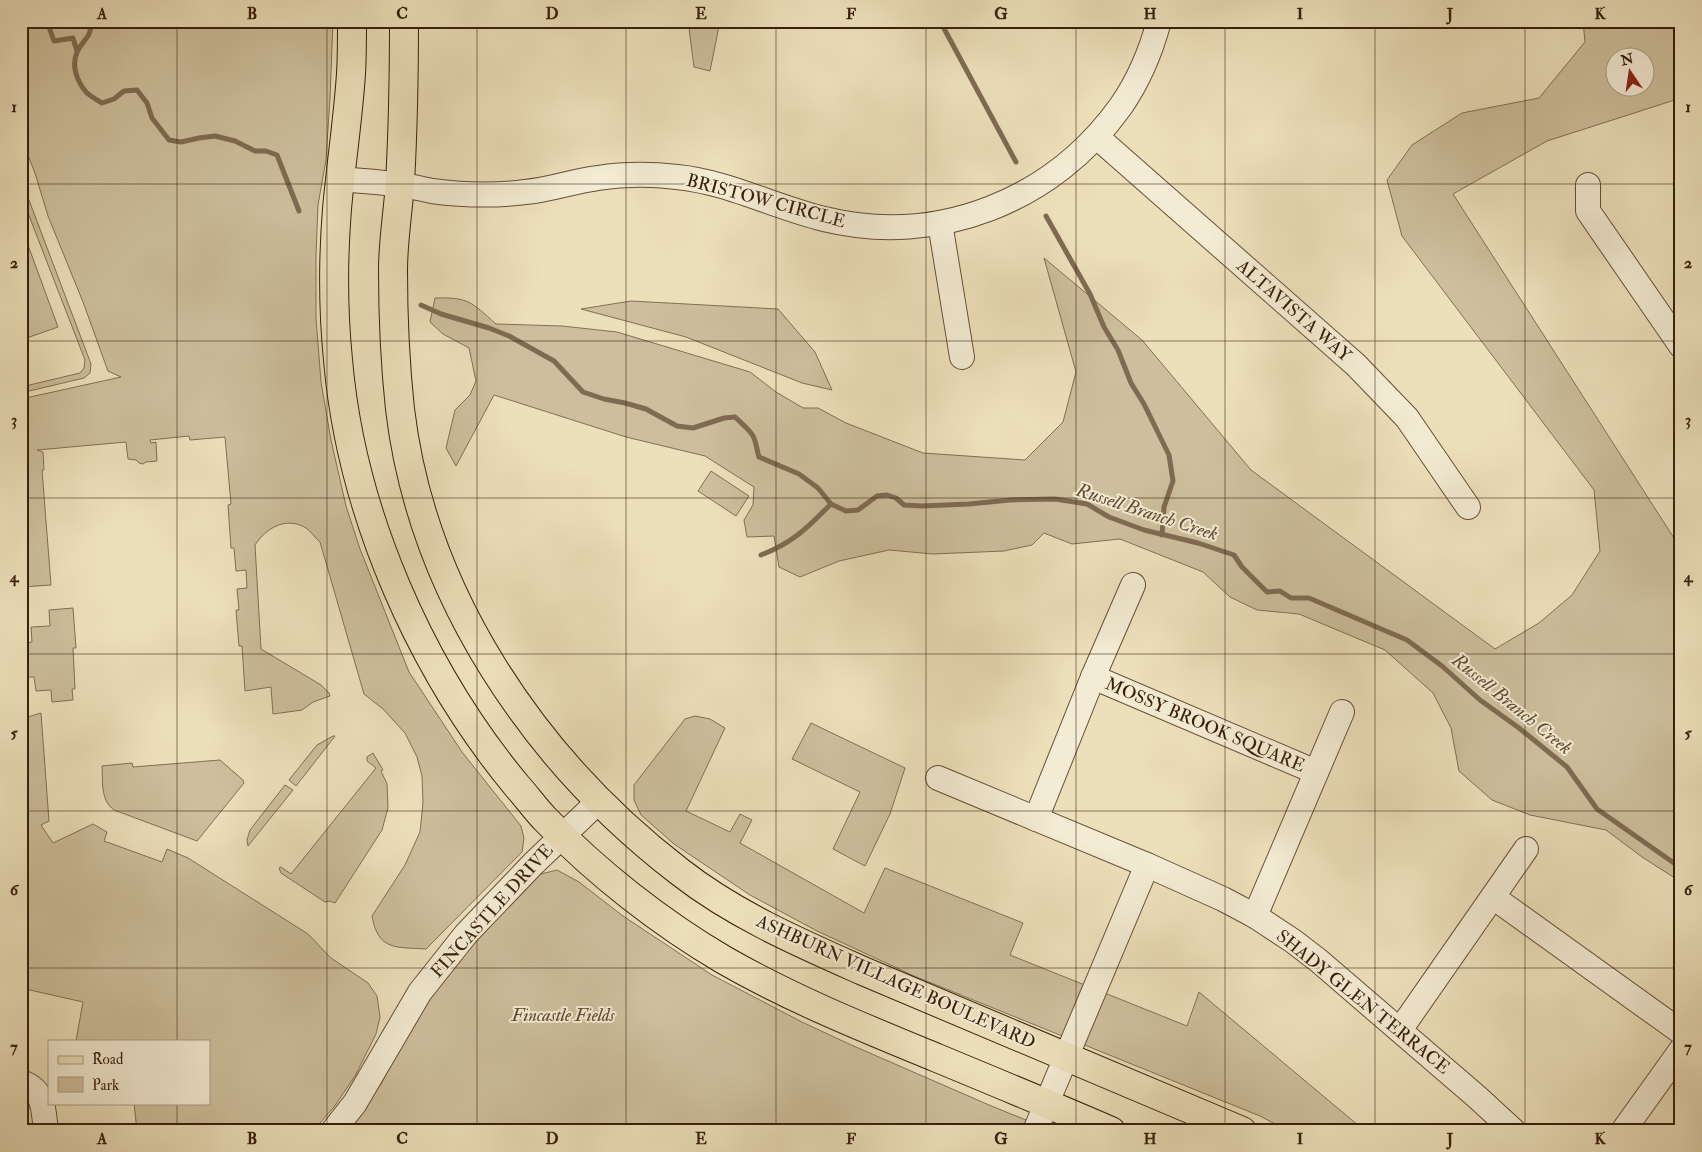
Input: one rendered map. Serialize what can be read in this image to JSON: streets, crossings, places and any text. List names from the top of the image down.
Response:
{
  "streets": {
    "main road": ["ASHBURN VILLAGE BOULEVARD"],
    "street": [
      "BRISTOW CIRCLE",
      "ALTAVISTA WAY",
      "MOSSY BROOK SQUARE",
      "FINCASTLE DRIVE",
      "SHADY GLEN TERRACE"
    ]
  },
  "crossings": [
    ["BRISTOW CIRCLE", "ALTAVISTA WAY"],
    ["BRISTOW CIRCLE", "ASHBURN VILLAGE BOULEVARD"],
    ["MOSSY BROOK SQUARE", "SHADY GLEN TERRACE"],
    ["FINCASTLE DRIVE", "ASHBURN VILLAGE BOULEVARD"]
  ],
  "water": ["Russell Branch Creek"],
  "parks": ["Fincastle Fields"],
  "legend": ["Road", "Park"],
  "north": "top",
  "grid": {
    "columns": [
      "A",
      "B",
      "C",
      "D",
      "E",
      "F",
      "G",
      "H",
      "I",
      "J",
      "K"
    ],
    "rows": [
      "1",
      "2",
      "3",
      "4",
      "5",
      "6",
      "7"
    ]
  }
}
